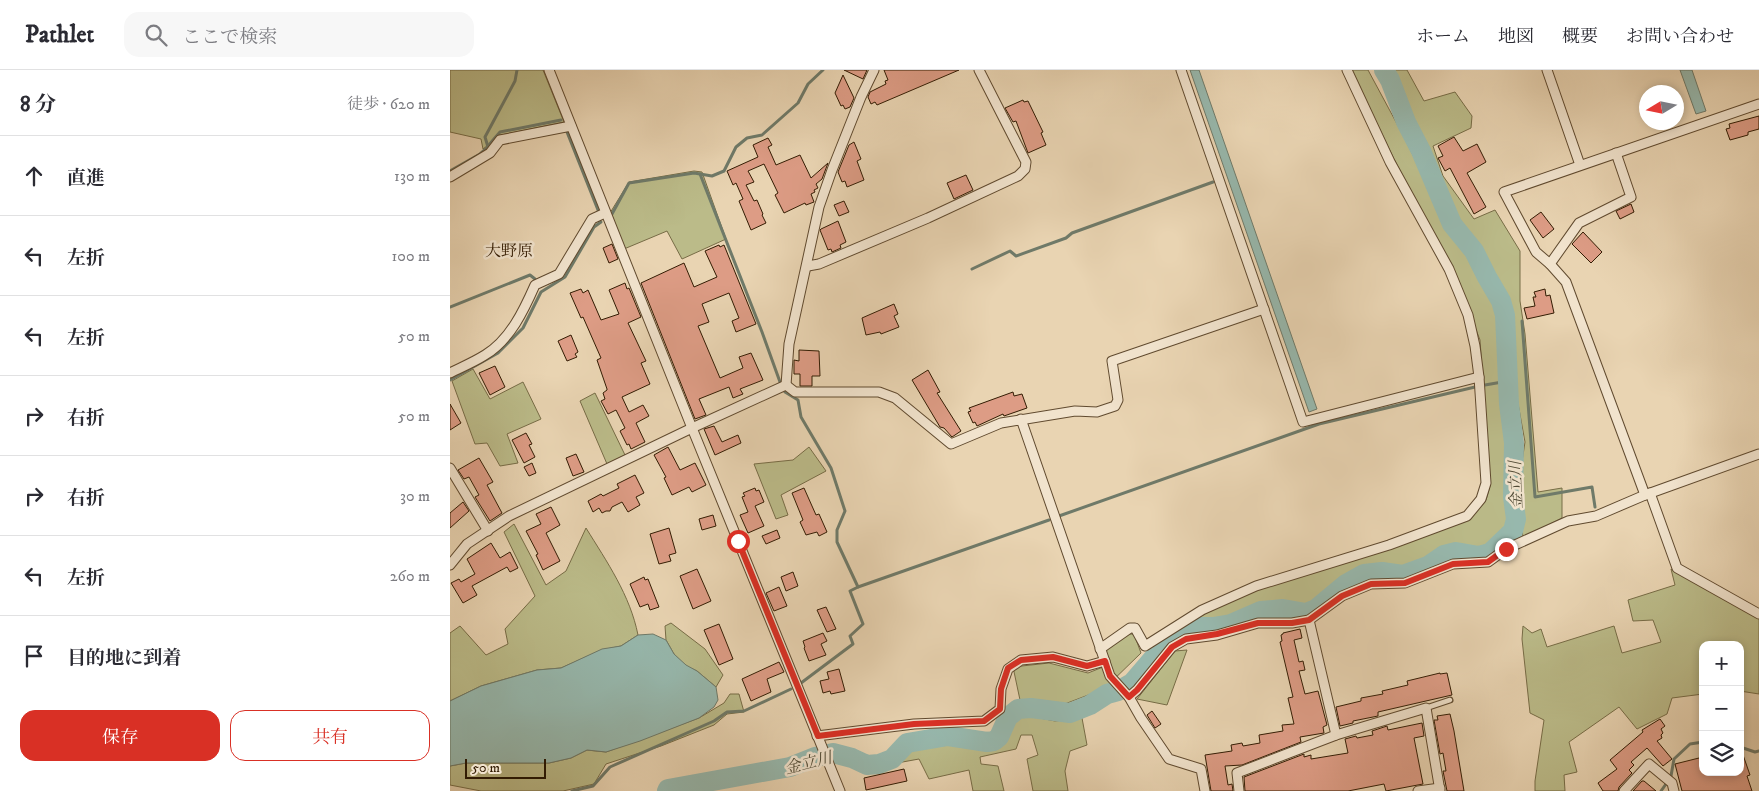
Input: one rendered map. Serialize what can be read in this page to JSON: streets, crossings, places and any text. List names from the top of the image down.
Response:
{
  "districts": ["大野原"],
  "water": ["金立川"],
  "scale_bar": "50 m",
  "north": "left",
  "page": {
    "header": "Pathlet",
    "search": "ここで検索",
    "nav": [
      "ホーム",
      "地図",
      "概要",
      "お問い合わせ"
    ],
    "heading": ["8 分", "徒歩 · 620 m"],
    "list": [
      ["直進", "130 m"],
      ["左折", "100 m"],
      ["左折", "50 m"],
      ["右折", "50 m"],
      ["右折", "30 m"],
      ["左折", "260 m"],
      "目的地に到着"
    ],
    "map_buttons": ["+", "−"],
    "buttons": ["保存", "共有"],
    "scale": "50 m"
  }
}
